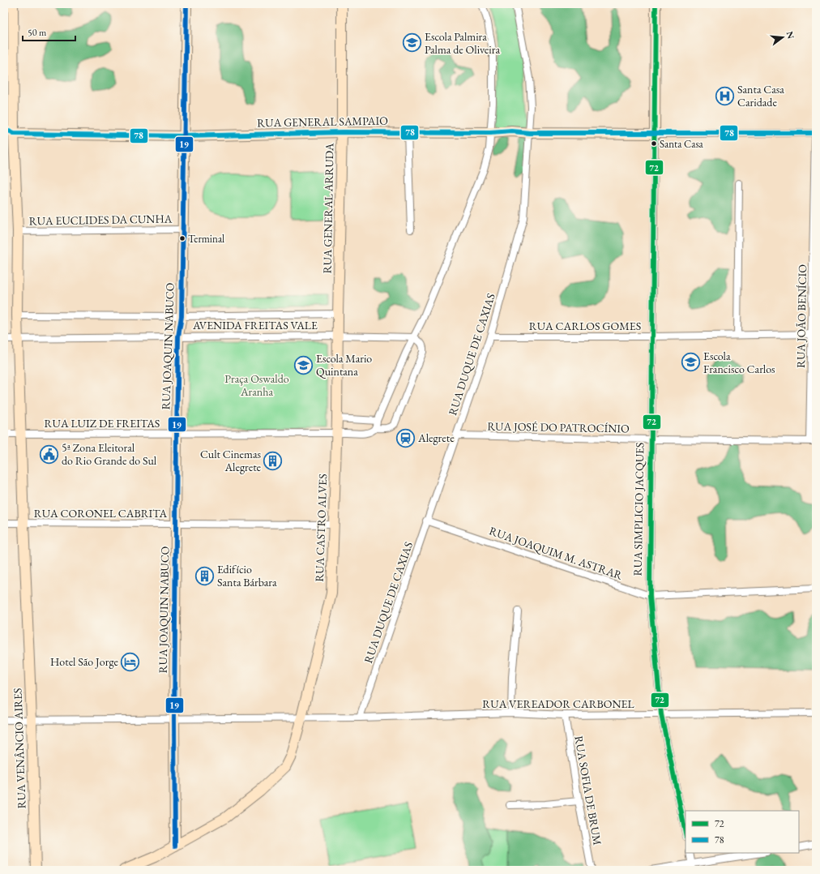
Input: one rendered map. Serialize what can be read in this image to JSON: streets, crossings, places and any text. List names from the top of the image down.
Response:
{
  "streets": {
    "street": [
      "RUA GENERAL SAMPAIO",
      "RUA GENERAL ARRUDA",
      "RUA EUCLIDES DA CUNHA",
      "RUA JOÃO BENÍCIO",
      "AVENIDA FREITAS VALE",
      "RUA CARLOS GOMES",
      "RUA JOAQUIN NABUCO",
      "RUA DUQUE DE CAXIAS",
      "RUA LUIZ DE FREITAS",
      "RUA JOSÉ DO PATROCÍNIO",
      "RUA SIMPLICIO JACQUES",
      "RUA CORONEL CABRITA",
      "RUA CASTRO ALVES",
      "RUA JOAQUIM M. ASTRAR",
      "RUA VEREADOR CARBONEL",
      "RUA VENÂNCIO AIRES",
      "RUA SOFIA DE BRUM"
    ]
  },
  "crossings": [
    ["RUA GENERAL SAMPAIO", "RUA GENERAL ARRUDA"],
    ["RUA GENERAL SAMPAIO", "RUA JOÃO BENÍCIO"],
    ["RUA GENERAL SAMPAIO", "RUA JOAQUIN NABUCO"],
    ["RUA GENERAL SAMPAIO", "RUA DUQUE DE CAXIAS"],
    ["RUA GENERAL SAMPAIO", "RUA SIMPLICIO JACQUES"],
    ["RUA GENERAL SAMPAIO", "RUA VENÂNCIO AIRES"],
    ["RUA GENERAL ARRUDA", "AVENIDA FREITAS VALE"],
    ["RUA GENERAL ARRUDA", "RUA CASTRO ALVES"],
    ["RUA EUCLIDES DA CUNHA", "RUA JOAQUIN NABUCO"],
    ["RUA EUCLIDES DA CUNHA", "RUA VENÂNCIO AIRES"],
    ["RUA JOÃO BENÍCIO", "RUA CARLOS GOMES"],
    ["RUA JOÃO BENÍCIO", "RUA JOSÉ DO PATROCÍNIO"],
    ["AVENIDA FREITAS VALE", "RUA JOAQUIN NABUCO"],
    ["AVENIDA FREITAS VALE", "RUA LUIZ DE FREITAS"],
    ["AVENIDA FREITAS VALE", "RUA CASTRO ALVES"],
    ["AVENIDA FREITAS VALE", "RUA VENÂNCIO AIRES"],
    ["RUA CARLOS GOMES", "RUA DUQUE DE CAXIAS"],
    ["RUA CARLOS GOMES", "RUA SIMPLICIO JACQUES"],
    ["RUA JOAQUIN NABUCO", "RUA LUIZ DE FREITAS"],
    ["RUA JOAQUIN NABUCO", "RUA CORONEL CABRITA"],
    ["RUA JOAQUIN NABUCO", "RUA CASTRO ALVES"],
    ["RUA JOAQUIN NABUCO", "RUA VEREADOR CARBONEL"],
    ["RUA DUQUE DE CAXIAS", "RUA JOSÉ DO PATROCÍNIO"],
    ["RUA DUQUE DE CAXIAS", "RUA JOAQUIM M. ASTRAR"],
    ["RUA DUQUE DE CAXIAS", "RUA VEREADOR CARBONEL"],
    ["RUA LUIZ DE FREITAS", "RUA CASTRO ALVES"],
    ["RUA LUIZ DE FREITAS", "RUA VENÂNCIO AIRES"],
    ["RUA JOSÉ DO PATROCÍNIO", "RUA SIMPLICIO JACQUES"],
    ["RUA SIMPLICIO JACQUES", "RUA JOAQUIM M. ASTRAR"],
    ["RUA SIMPLICIO JACQUES", "RUA VEREADOR CARBONEL"],
    ["RUA CORONEL CABRITA", "RUA CASTRO ALVES"],
    ["RUA CORONEL CABRITA", "RUA VENÂNCIO AIRES"],
    ["RUA CASTRO ALVES", "RUA VEREADOR CARBONEL"],
    ["RUA VEREADOR CARBONEL", "RUA VENÂNCIO AIRES"],
    ["RUA VEREADOR CARBONEL", "RUA SOFIA DE BRUM"]
  ],
  "parks": ["Praça Oswaldo Aranha"],
  "places": {
    "school or university": ["Escola Palmira Palma de Oliveira", "Escola Francisco Carlos", "Escola Mario Quintana"],
    "hospital": ["Santa Casa Caridade"],
    "other": ["Santa Casa", "Terminal"],
    "station": ["Alegrete"],
    "public building": ["5ª Zona Eleitoral do Rio Grande do Sul"],
    "building": ["Cult Cinemas Alegrete", "Edifício Santa Bárbara"],
    "hotel": ["Hotel São Jorge"]
  },
  "lines": ["transit line 72", "transit line 19", "transit line 78"],
  "legend": ["72", "78"],
  "scale_bar": "50 m",
  "north": "right"
}
